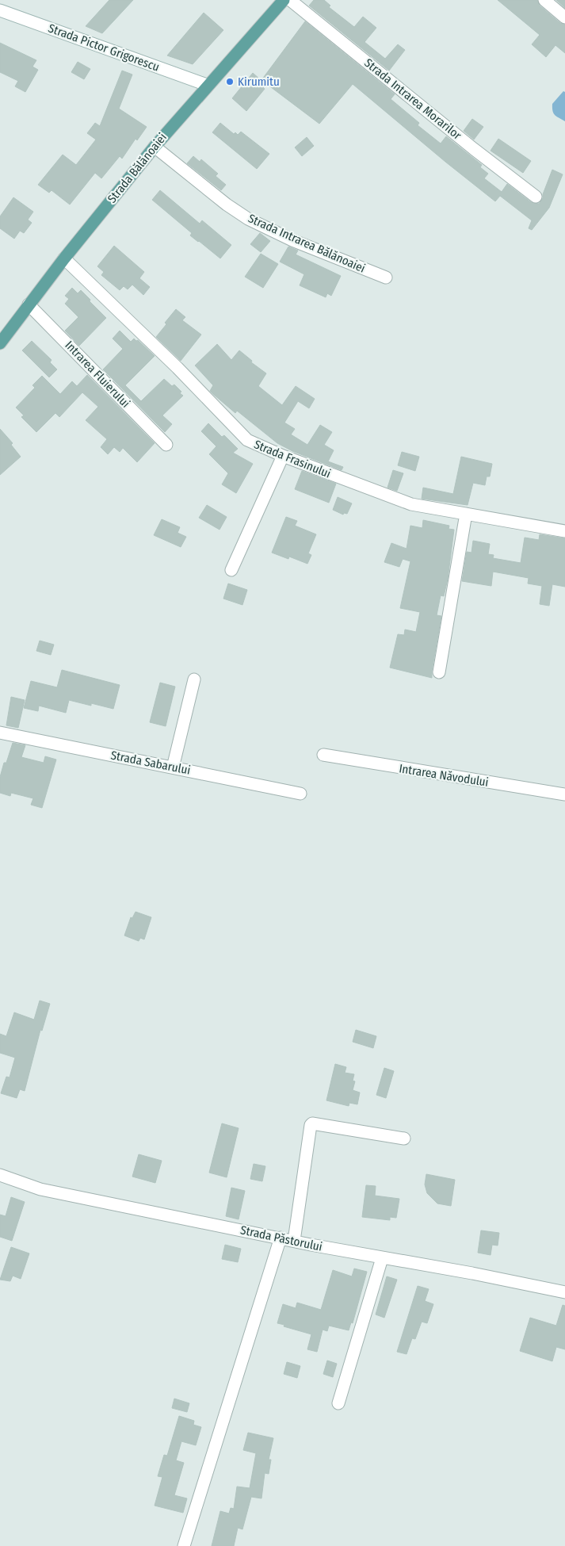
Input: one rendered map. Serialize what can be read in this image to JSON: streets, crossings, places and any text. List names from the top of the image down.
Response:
{
  "streets": {
    "main road": ["Strada Bălănoaiei"],
    "street": [
      "Strada Pictor Grigorescu",
      "Strada Intrarea Morarilor",
      "Strada Intrarea Bălănoaiei",
      "Intrarea Fluierului",
      "Strada Frasinului",
      "Strada Sabarului",
      "Intrarea Năvodului",
      "Strada Păstorului"
    ]
  },
  "crossings": [
    ["Strada Pictor Grigorescu", "Strada Bălănoaiei"],
    ["Strada Bălănoaiei", "Strada Intrarea Bălănoaiei"],
    ["Strada Bălănoaiei", "Intrarea Fluierului"],
    ["Strada Bălănoaiei", "Strada Frasinului"]
  ],
  "places": ["Kirumitu"]
}
